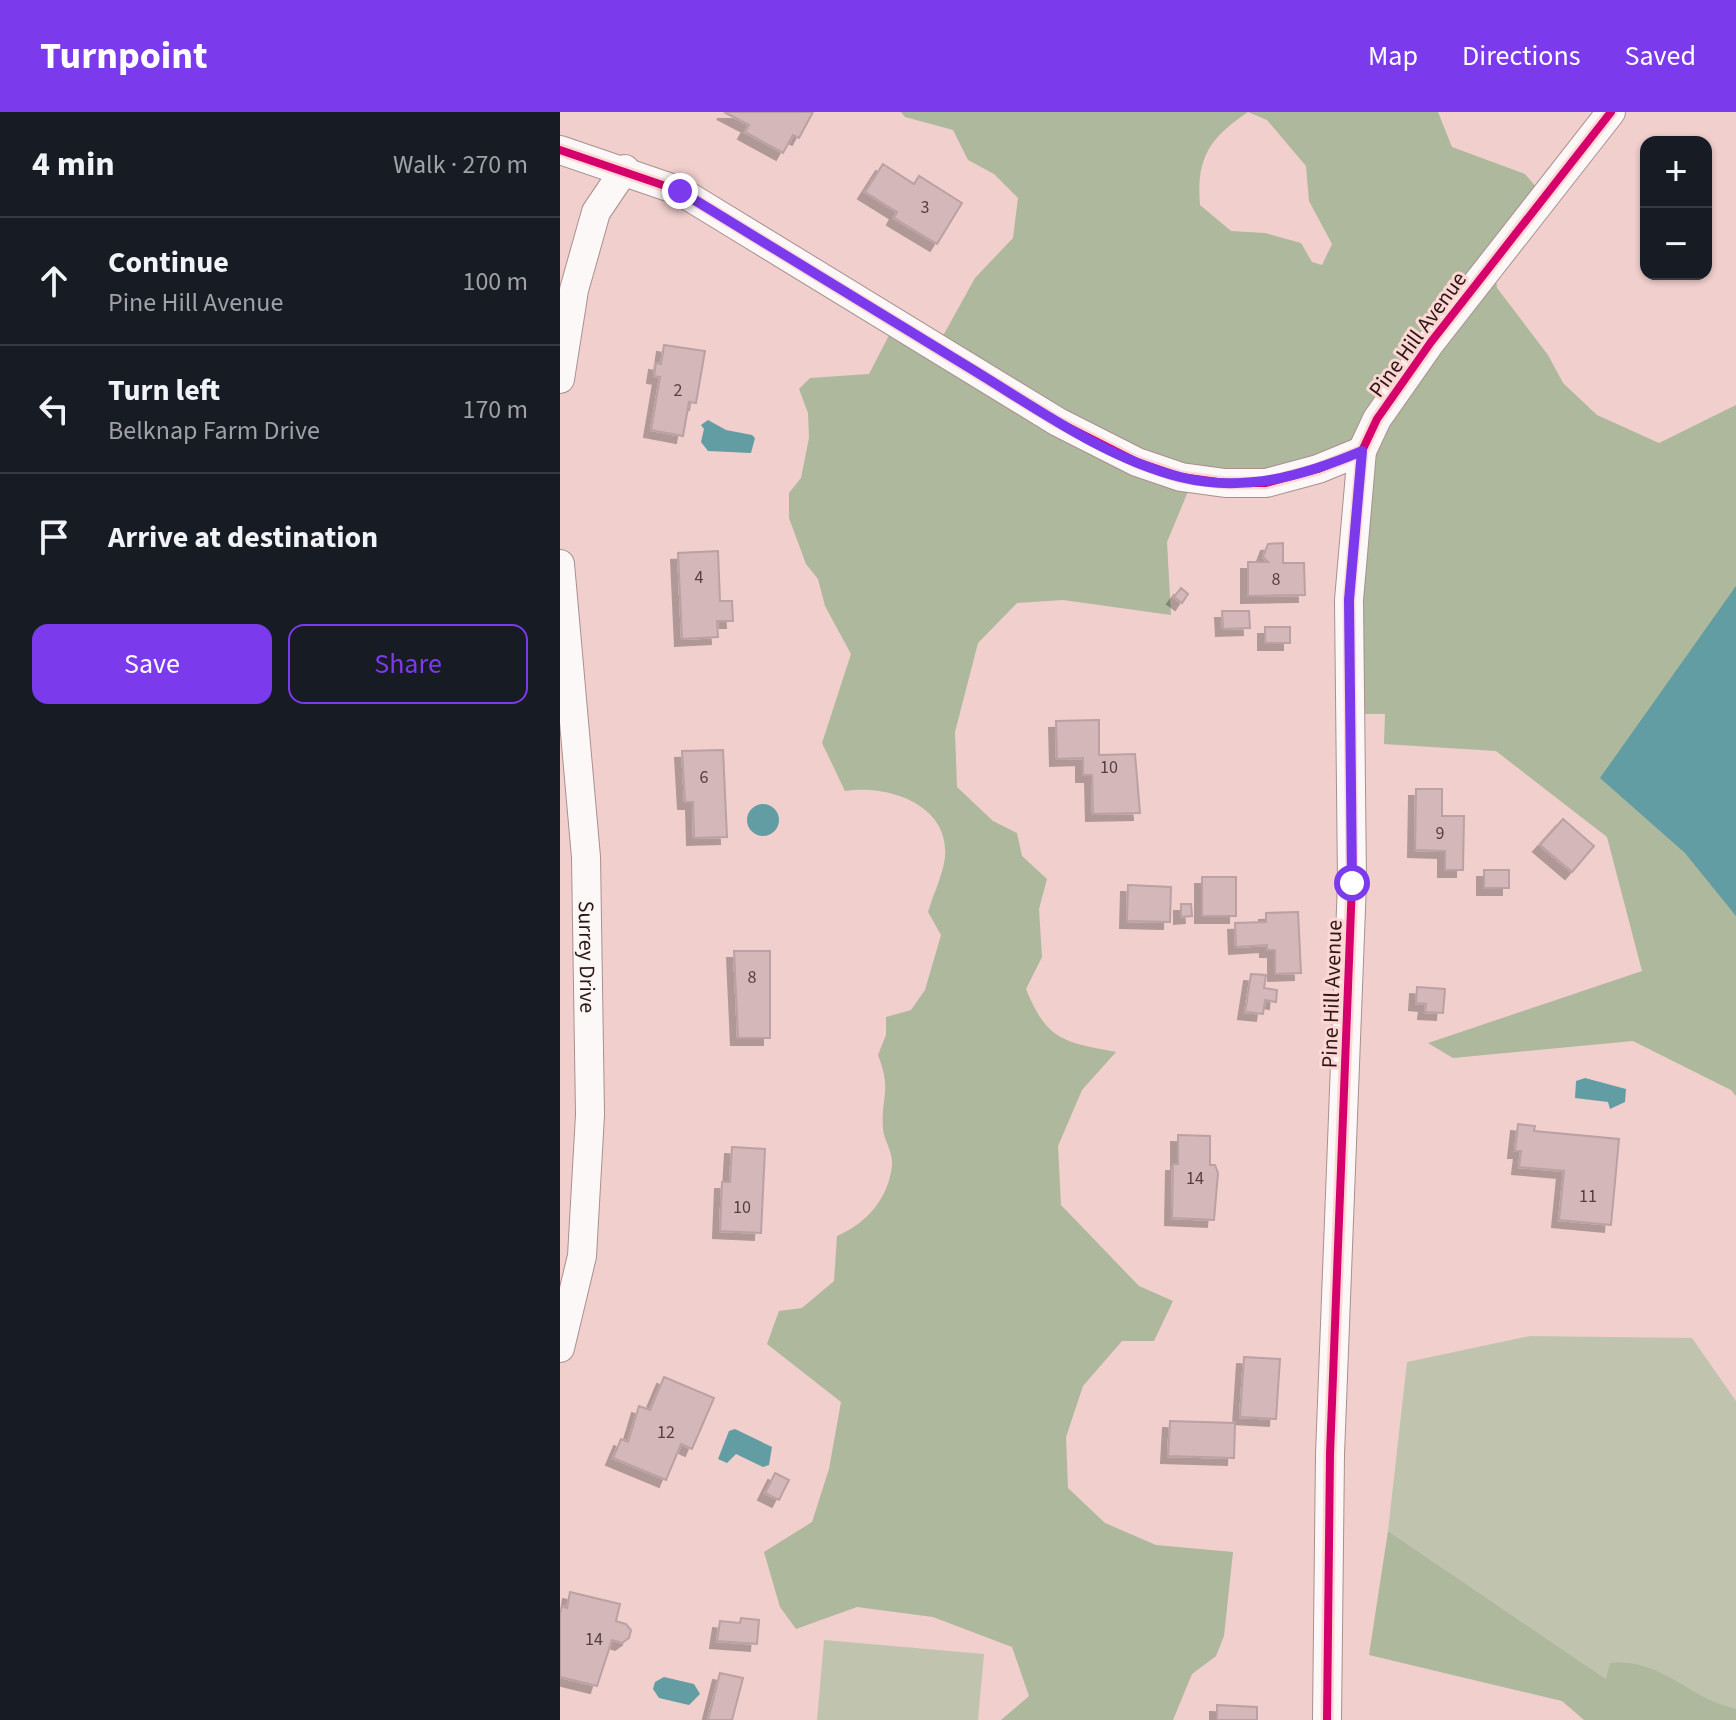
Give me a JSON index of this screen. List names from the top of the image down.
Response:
{
  "streets": {
    "street": ["Pine Hill Avenue", "Surrey Drive"]
  },
  "house_numbers": [
    "3",
    "2",
    "4",
    "8",
    "10",
    "6",
    "9",
    "8",
    "14",
    "11",
    "10",
    "12",
    "14"
  ],
  "page": {
    "header": "Turnpoint",
    "nav": ["Map", "Directions", "Saved"],
    "heading": ["4 min", "Walk · 270 m"],
    "map_buttons": ["+", "−"],
    "list": [
      ["Continue", "Pine Hill Avenue", "100 m"],
      ["Turn left", "Belknap Farm Drive", "170 m"],
      "Arrive at destination"
    ],
    "buttons": ["Save", "Share"]
  }
}
